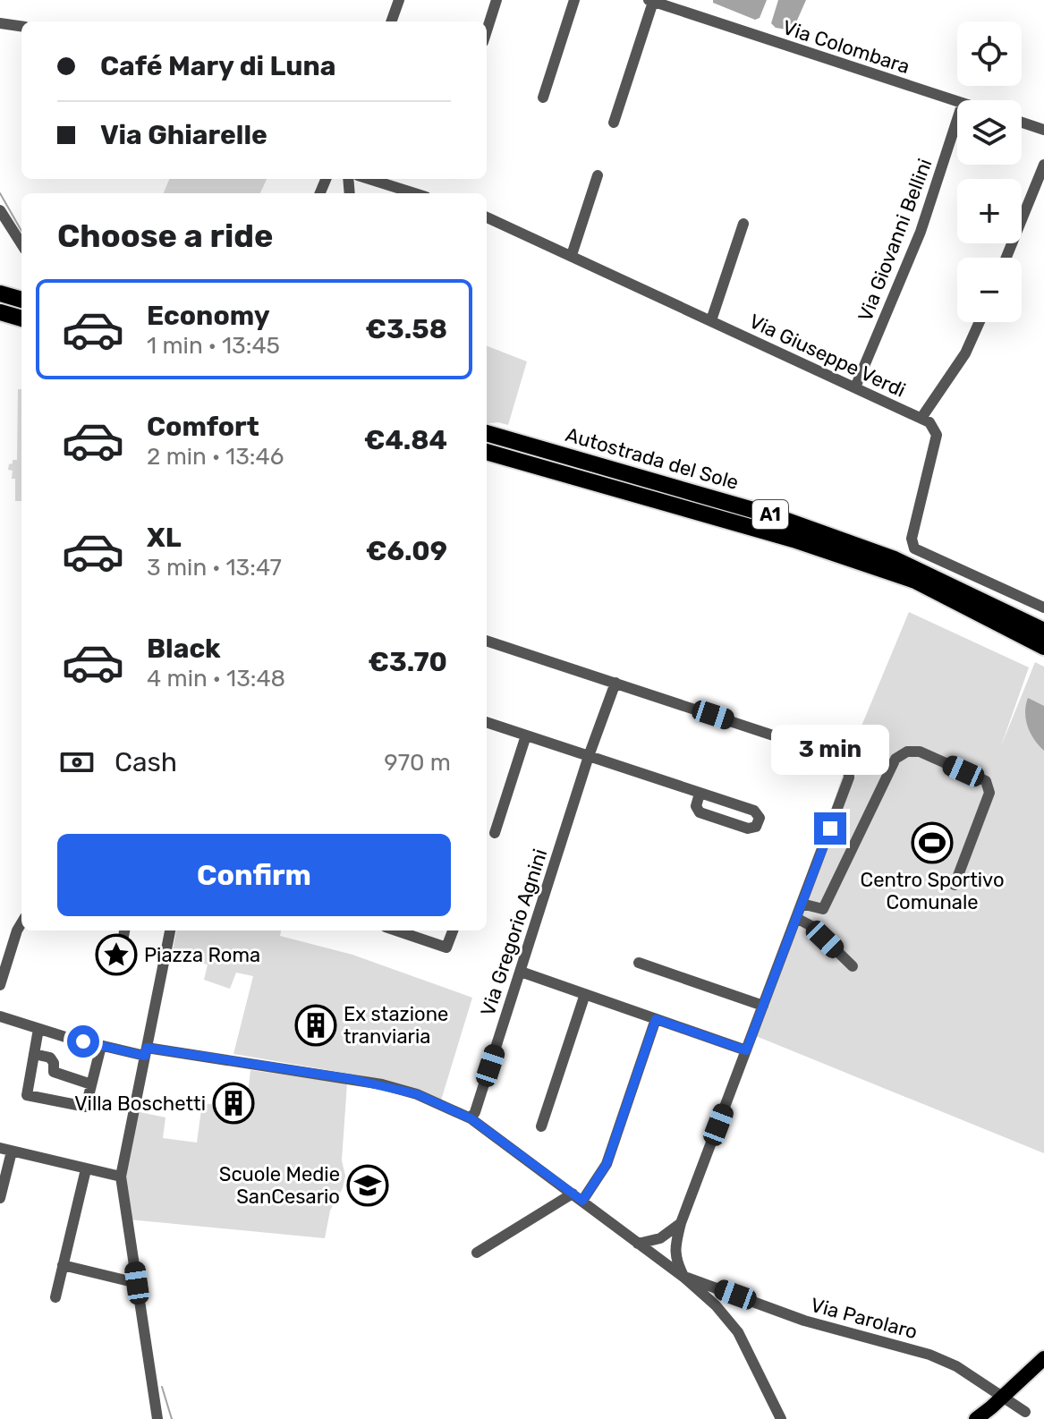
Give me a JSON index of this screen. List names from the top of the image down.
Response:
{
  "streets": {
    "highway": ["Autostrada del Sole", "A1"],
    "street": [
      "Via Colombara",
      "Via Giovanni Bellini",
      "Via Giuseppe Verdi",
      "Via Gregorio Agnini",
      "Via Parolaro"
    ]
  },
  "crossings": [
    ["Via Giovanni Bellini", "Via Giuseppe Verdi"]
  ],
  "places": {
    "sports": ["Centro Sportivo Comunale"],
    "place": ["Piazza Roma"],
    "building": ["Ex stazione tranviaria", "Villa Boschetti"],
    "school or university": ["Scuole Medie SanCesario"]
  },
  "page": {
    "map_buttons": ["+", "−"],
    "banner": ["Café Mary di Luna", "Via Ghiarelle"],
    "heading": "Choose a ride",
    "list": [
      {
        "name": "Economy",
        "note": "1 min · 13:45",
        "value": "€3.58"
      },
      {
        "name": "Comfort",
        "note": "2 min · 13:46",
        "value": "€4.84"
      },
      {
        "name": "XL",
        "note": "3 min · 13:47",
        "value": "€6.09"
      },
      {
        "name": "Black",
        "note": "4 min · 13:48",
        "value": "€3.70"
      }
    ],
    "pay": ["Cash", "970 m"],
    "bubble": "3 min",
    "buttons": "Confirm"
  }
}
